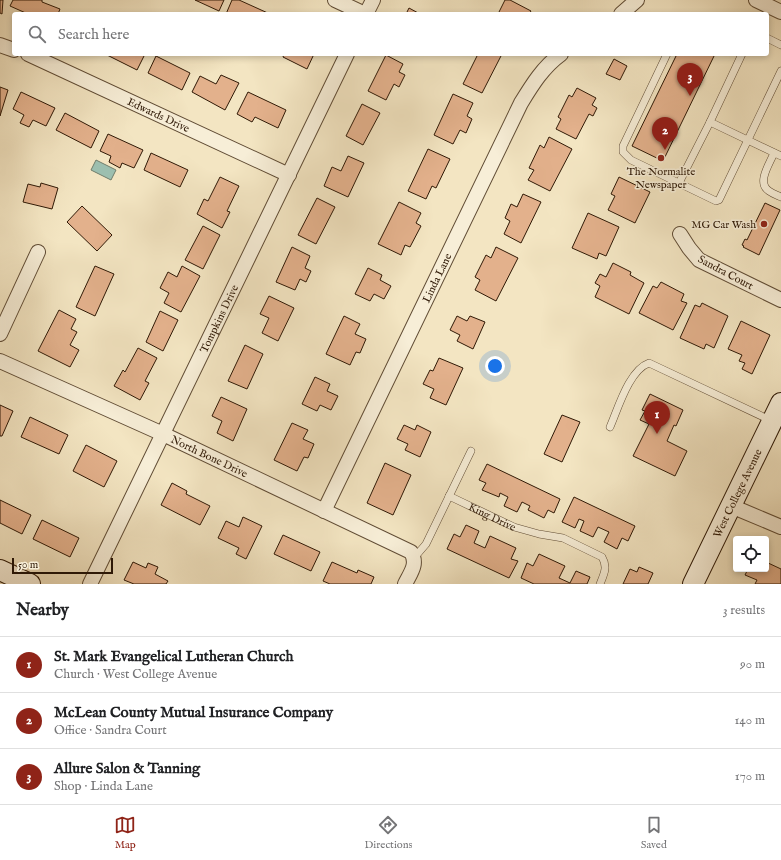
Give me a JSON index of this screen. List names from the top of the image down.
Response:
{
  "streets": {
    "main road": ["West College Avenue"],
    "street": [
      "Edwards Drive",
      "Sandra Court",
      "Linda Lane",
      "Tompkins Drive",
      "North Bone Drive"
    ],
    "lane": ["King Drive"]
  },
  "crossings": [
    ["Edwards Drive", "Tompkins Drive"],
    ["Linda Lane", "North Bone Drive"],
    ["Tompkins Drive", "North Bone Drive"]
  ],
  "places": ["The Normalite Newspaper", "MG Car Wash"],
  "scale_bar": "50 m",
  "page": {
    "search": "Search here",
    "pins": ["3", "2", "1"],
    "scale": "50 m",
    "heading": ["Nearby", "3 results"],
    "list": [
      {
        "mark": "1",
        "name": "St. Mark Evangelical Lutheran Church",
        "note": "Church · West College Avenue",
        "value": "90 m"
      },
      {
        "mark": "2",
        "name": "McLean County Mutual Insurance Company",
        "note": "Office · Sandra Court",
        "value": "140 m"
      },
      {
        "mark": "3",
        "name": "Allure Salon & Tanning",
        "note": "Shop · Linda Lane",
        "value": "170 m"
      }
    ],
    "nav": ["Map", "Directions", "Saved"]
  }
}
